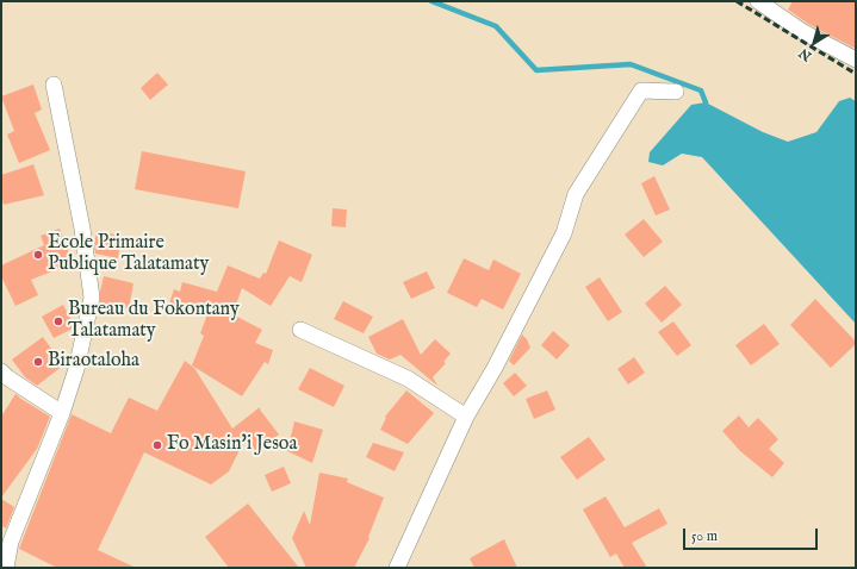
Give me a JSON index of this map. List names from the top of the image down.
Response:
{
  "places": [
    "Ecole Primaire Publique Talatamaty",
    "Bureau du Fokontany Talatamaty",
    "Biraotaloha",
    "Fo Masin'i Jesoa"
  ],
  "scale_bar": "50 m",
  "north": "bottom left"
}
